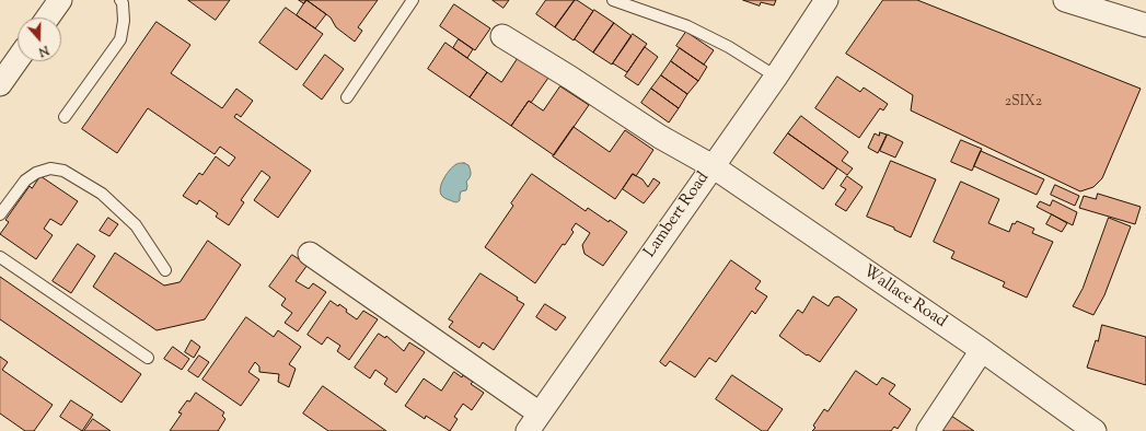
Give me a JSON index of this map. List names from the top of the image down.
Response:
{
  "streets": {
    "street": ["Lambert Road", "Wallace Road"]
  },
  "crossings": [
    ["Lambert Road", "Wallace Road"]
  ],
  "house_numbers": ["2SIX2"],
  "north": "bottom"
}
